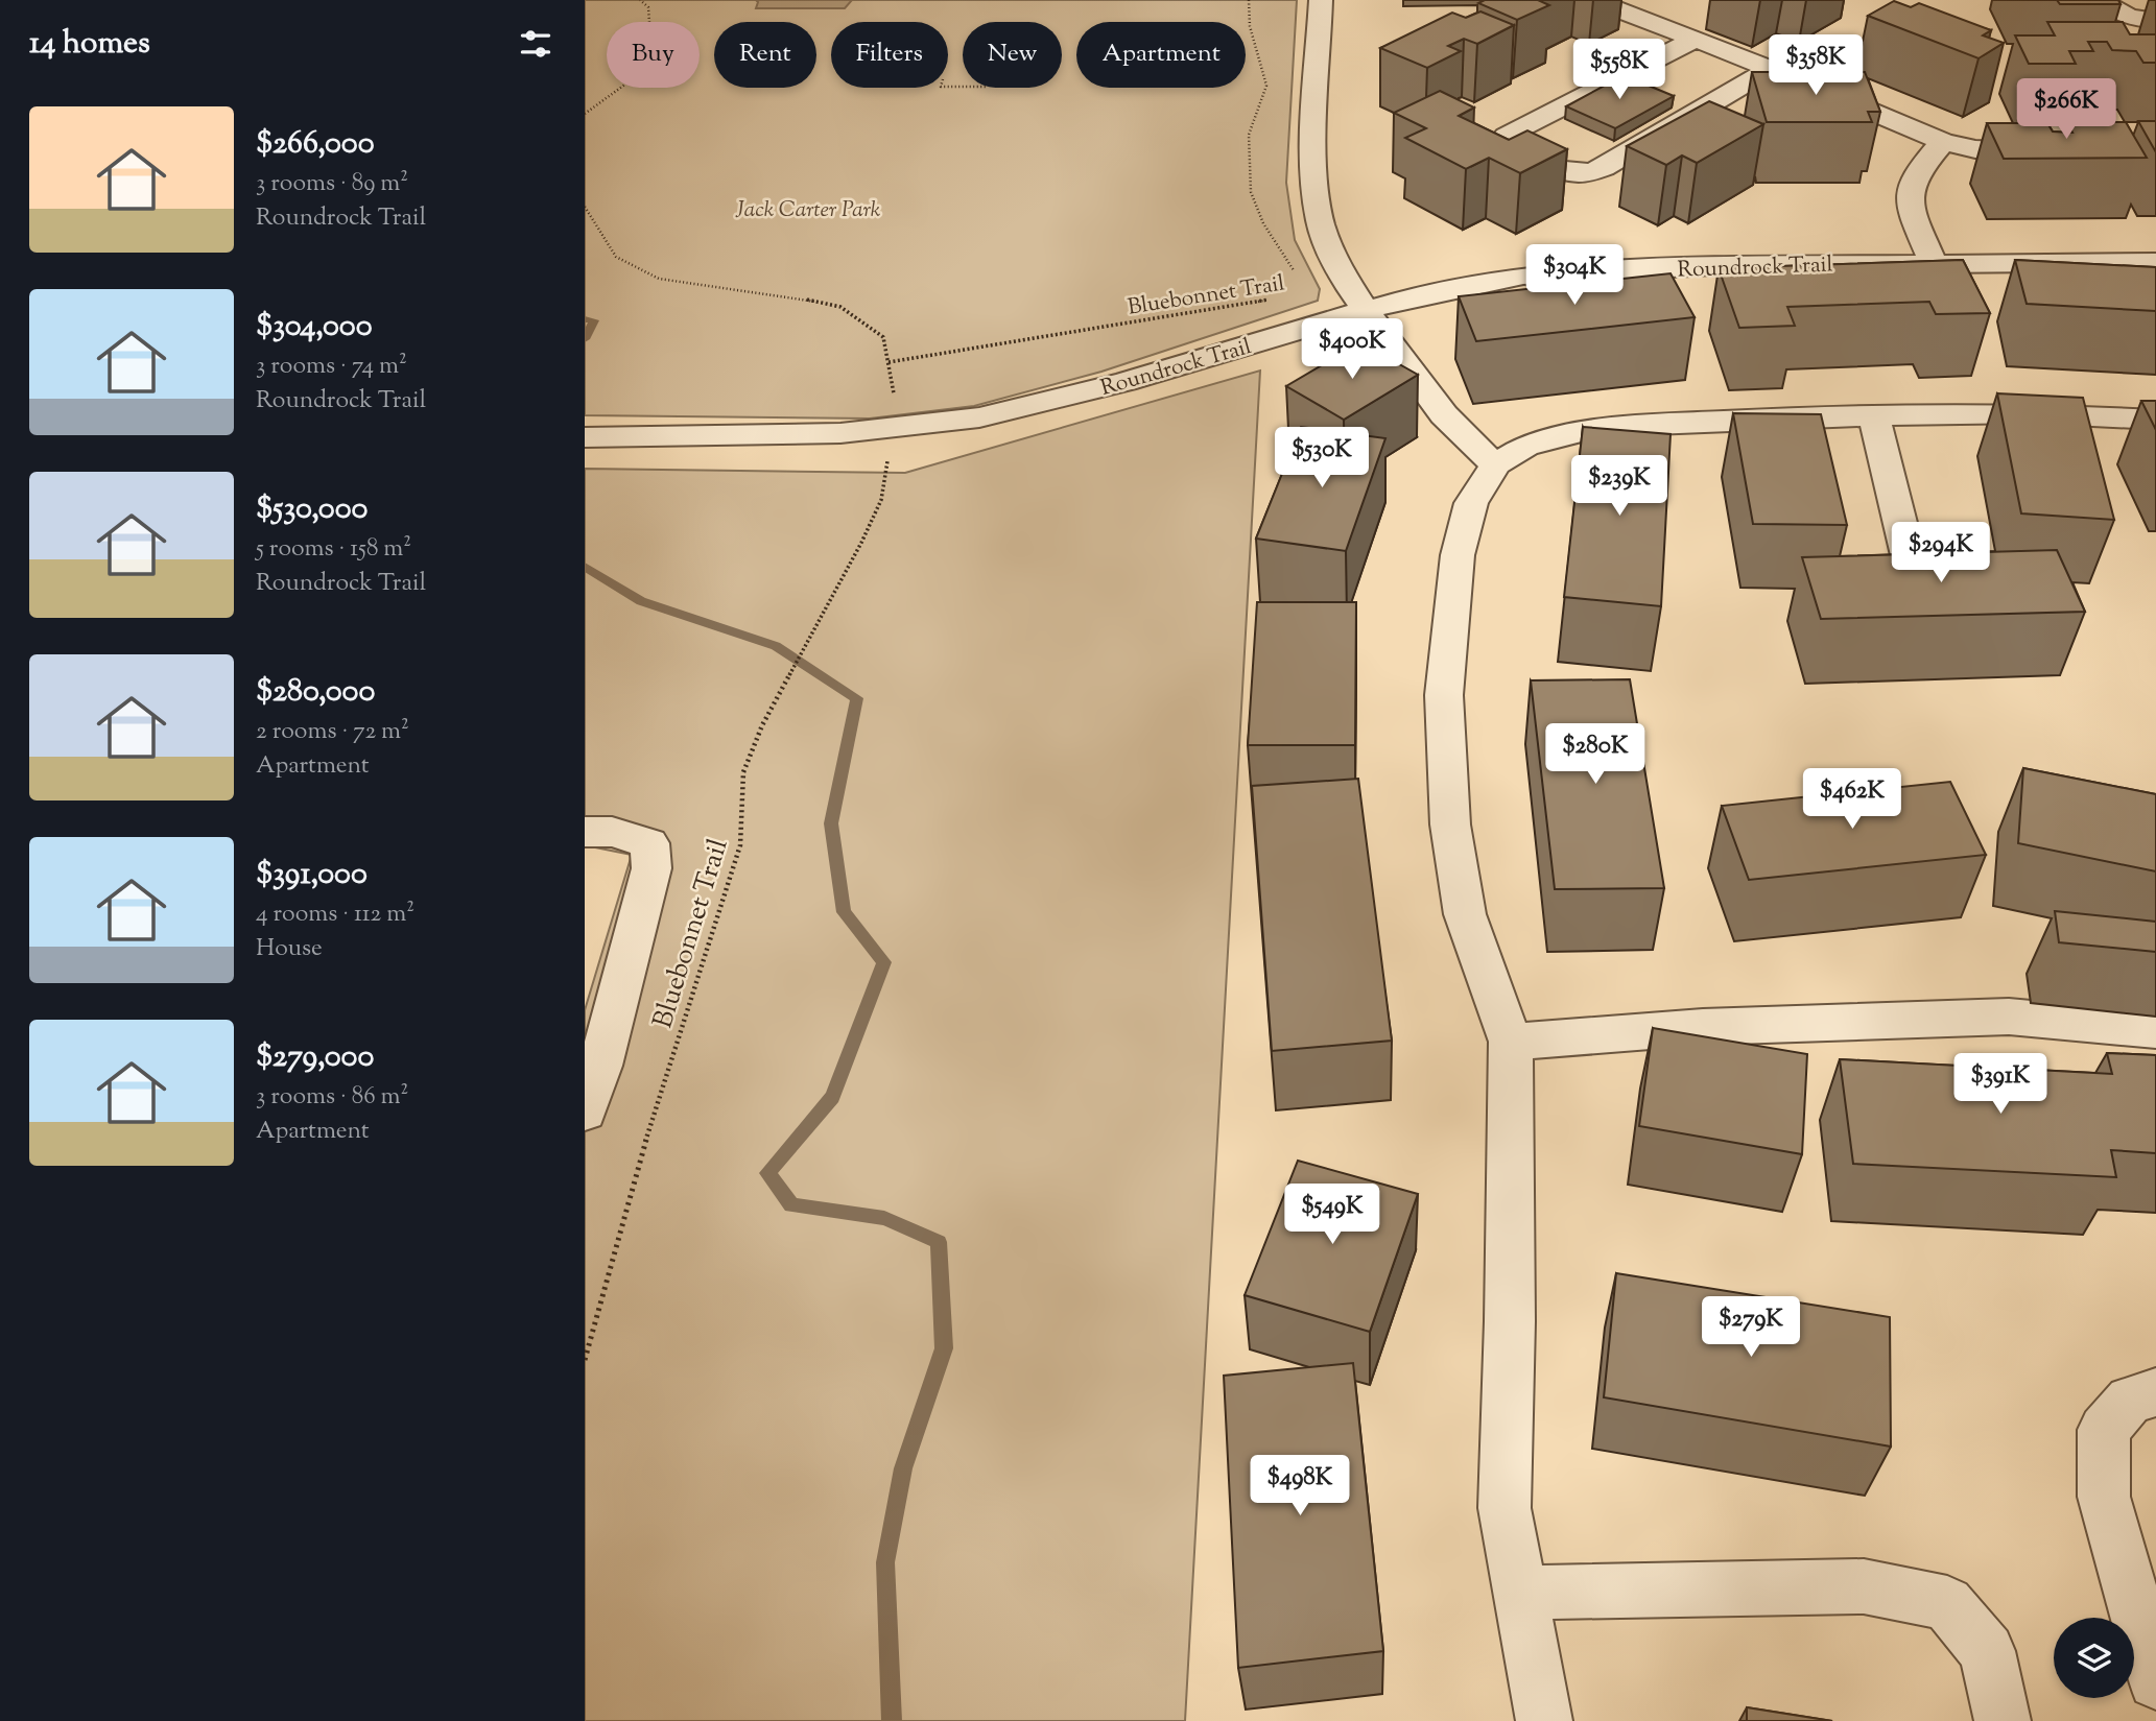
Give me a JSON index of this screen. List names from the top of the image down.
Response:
{
  "streets": {
    "street": ["Roundrock Trail"],
    "path": ["Bluebonnet Trail"]
  },
  "parks": ["Jack Carter Park"],
  "page": {
    "heading": "14 homes",
    "chip": [
      "Buy",
      "Rent",
      "Filters",
      "New",
      "Apartment"
    ],
    "price": [
      "$358K",
      "$558K",
      "$266K",
      "$304K",
      "$400K",
      "$530K",
      "$239K",
      "$294K",
      "$280K",
      "$462K",
      "$391K",
      "$549K",
      "$279K",
      "$498K"
    ],
    "list": [
      {
        "name": "$266,000",
        "note": "3 rooms · 89 m² · Roundrock Trail"
      },
      {
        "name": "$304,000",
        "note": "3 rooms · 74 m² · Roundrock Trail"
      },
      {
        "name": "$530,000",
        "note": "5 rooms · 158 m² · Roundrock Trail"
      },
      {
        "name": "$280,000",
        "note": "2 rooms · 72 m² · Apartment"
      },
      {
        "name": "$391,000",
        "note": "4 rooms · 112 m² · House"
      },
      {
        "name": "$279,000",
        "note": "3 rooms · 86 m² · Apartment"
      }
    ]
  }
}
